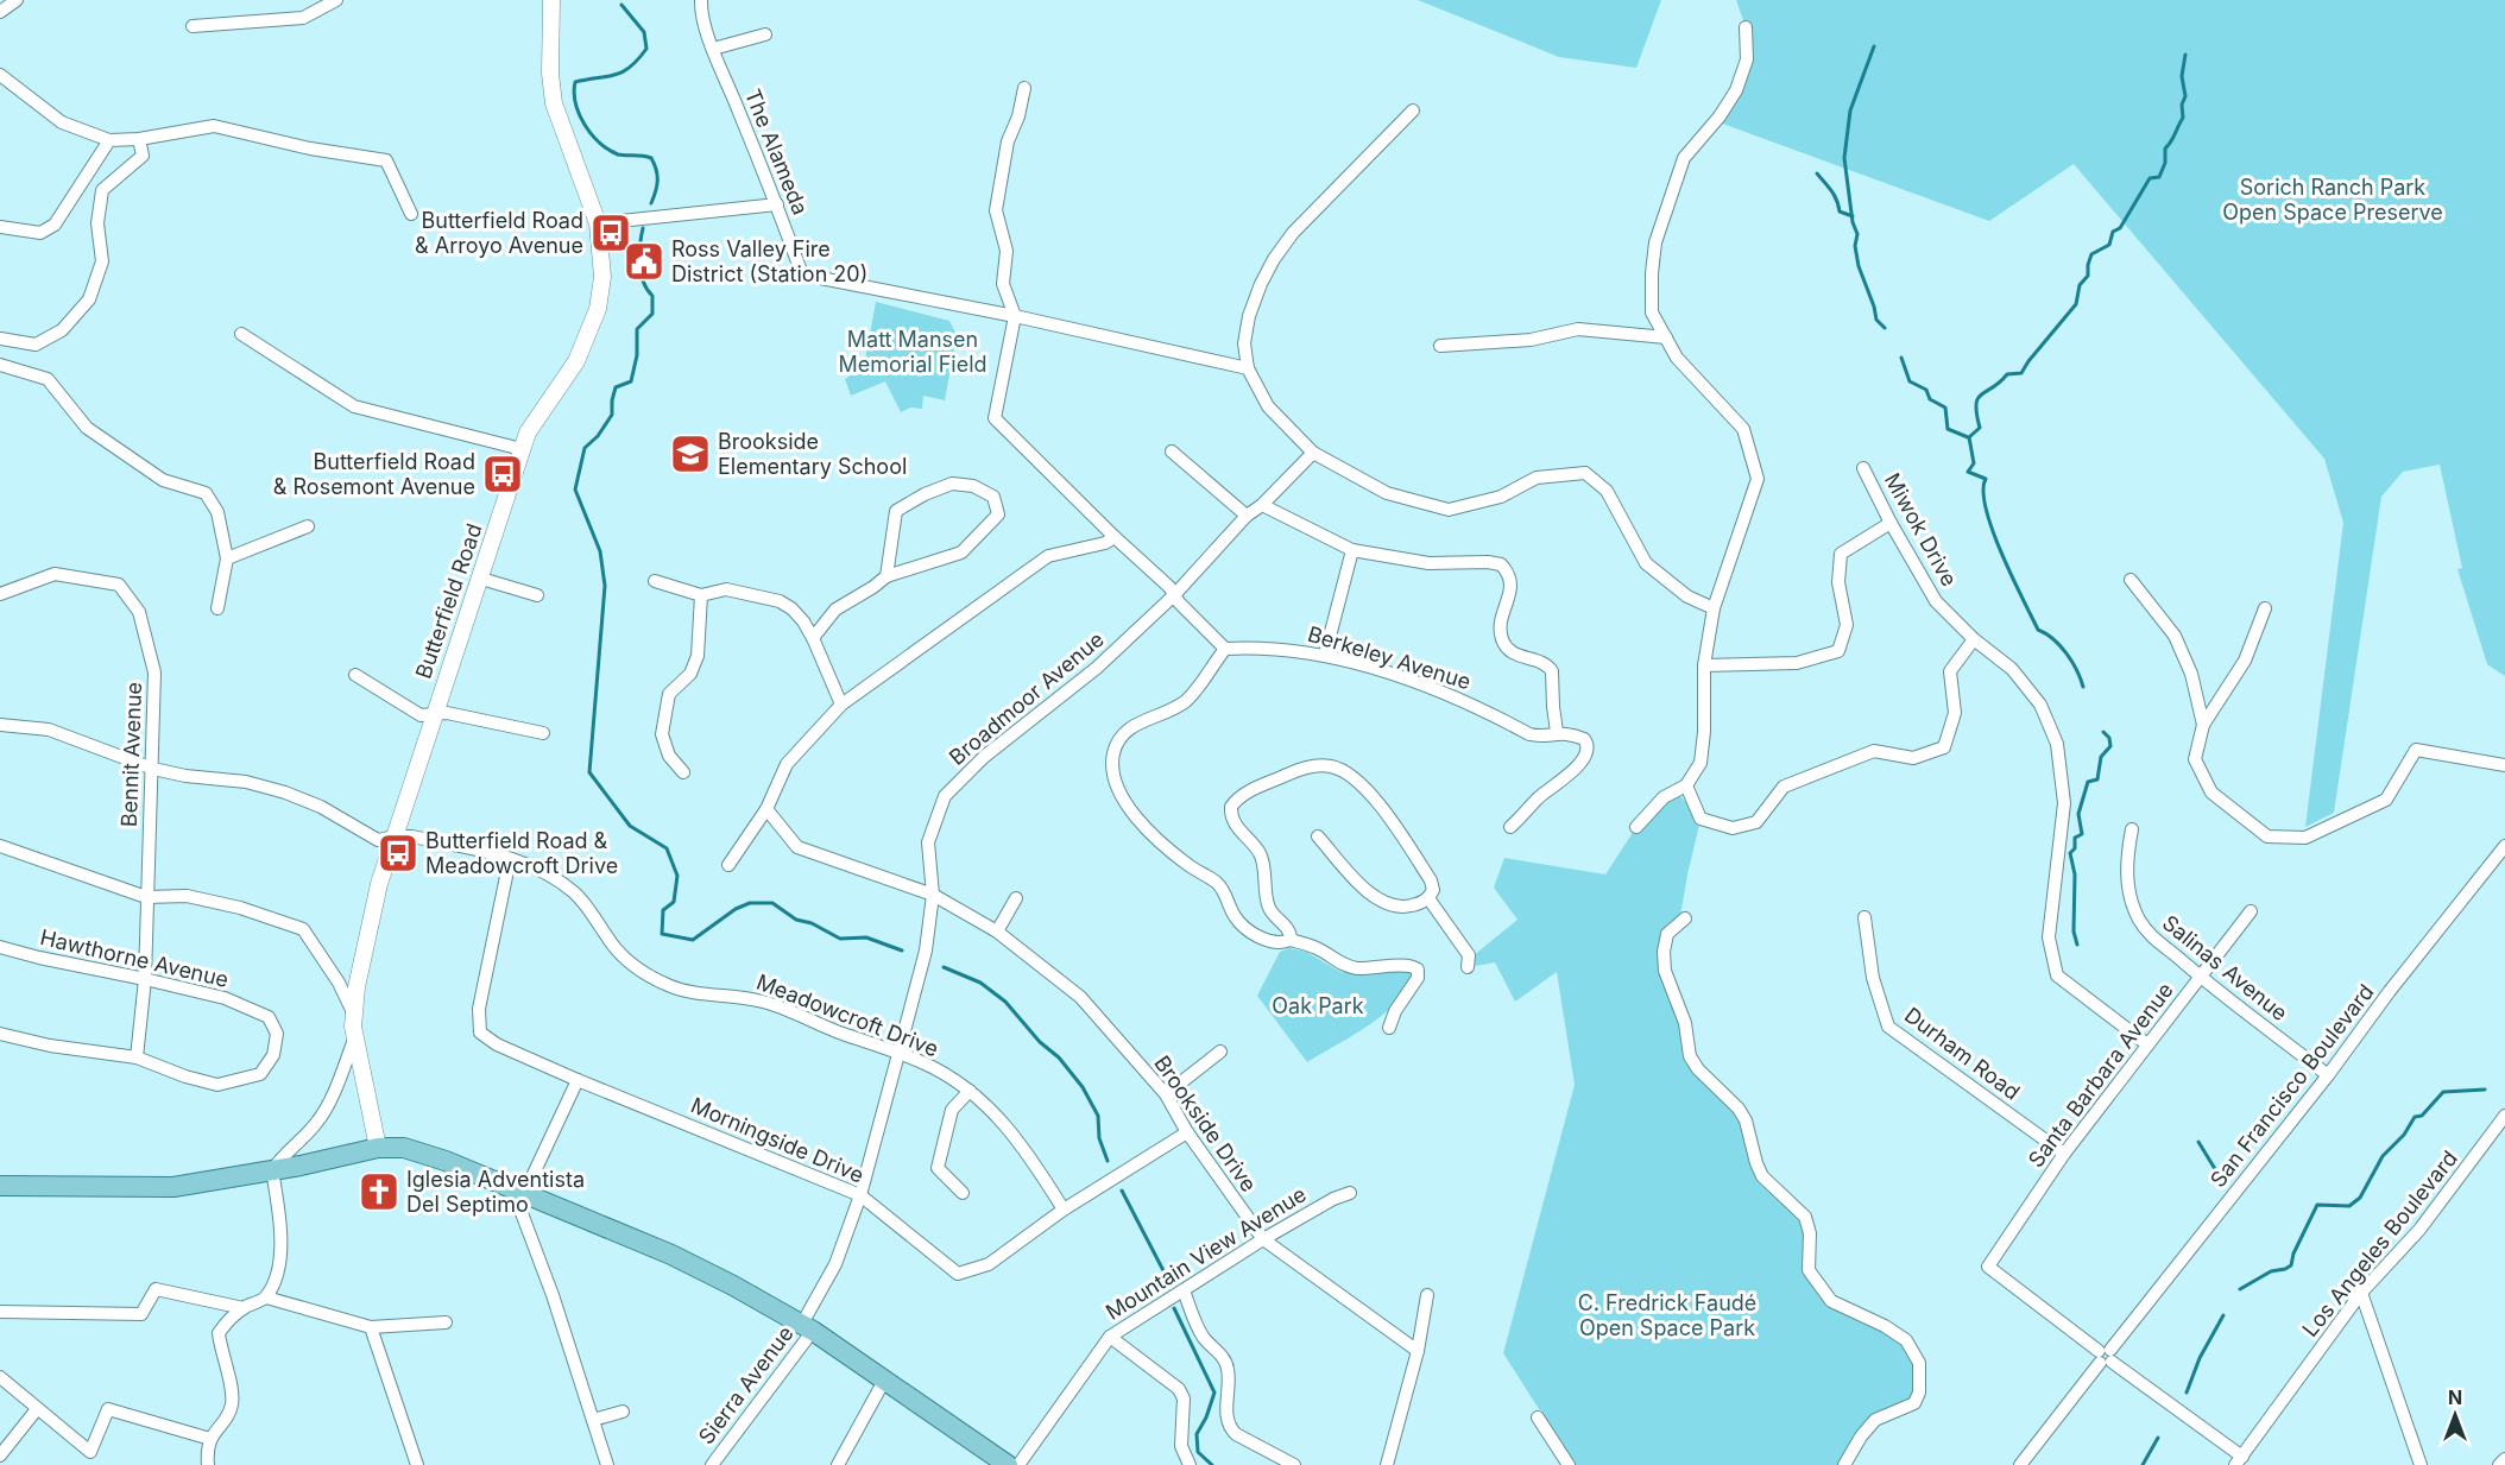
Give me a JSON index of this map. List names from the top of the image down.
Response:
{
  "streets": {
    "street": [
      "The Alameda",
      "Miwok Drive",
      "Butterfield Road",
      "Berkeley Avenue",
      "Broadmoor Avenue",
      "Bennit Avenue",
      "Hawthorne Avenue",
      "Salinas Avenue",
      "Meadowcroft Drive",
      "Durham Road",
      "Santa Barbara Avenue",
      "San Francisco Boulevard",
      "Brookside Drive",
      "Morningside Drive",
      "Los Angeles Boulevard",
      "Mountain View Avenue",
      "Sierra Avenue"
    ]
  },
  "crossings": [
    ["Miwok Drive", "Santa Barbara Avenue"],
    ["Butterfield Road", "Meadowcroft Drive"],
    ["Broadmoor Avenue", "Meadowcroft Drive"],
    ["Broadmoor Avenue", "Brookside Drive"],
    ["Broadmoor Avenue", "Morningside Drive"],
    ["Broadmoor Avenue", "Sierra Avenue"],
    ["Bennit Avenue", "Hawthorne Avenue"],
    ["Bennit Avenue", "Meadowcroft Drive"],
    ["Salinas Avenue", "Santa Barbara Avenue"],
    ["Salinas Avenue", "San Francisco Boulevard"],
    ["Meadowcroft Drive", "Morningside Drive"],
    ["Durham Road", "Santa Barbara Avenue"],
    ["Santa Barbara Avenue", "San Francisco Boulevard"],
    ["Brookside Drive", "Morningside Drive"],
    ["Brookside Drive", "Mountain View Avenue"]
  ],
  "parks": [
    "Sorich Ranch Park Open Space Preserve",
    "Matt Mansen Memorial Field",
    "Oak Park",
    "C. Fredrick Faudé Open Space Park"
  ],
  "places": {
    "bus stop": ["Butterfield Road & Arroyo Avenue", "Butterfield Road & Rosemont Avenue", "Butterfield Road & Meadowcroft Drive"],
    "public building": ["Ross Valley Fire District (Station 20)"],
    "school or university": ["Brookside Elementary School"],
    "church": ["Iglesia Adventista Del Septimo"]
  },
  "north": "top"
}
